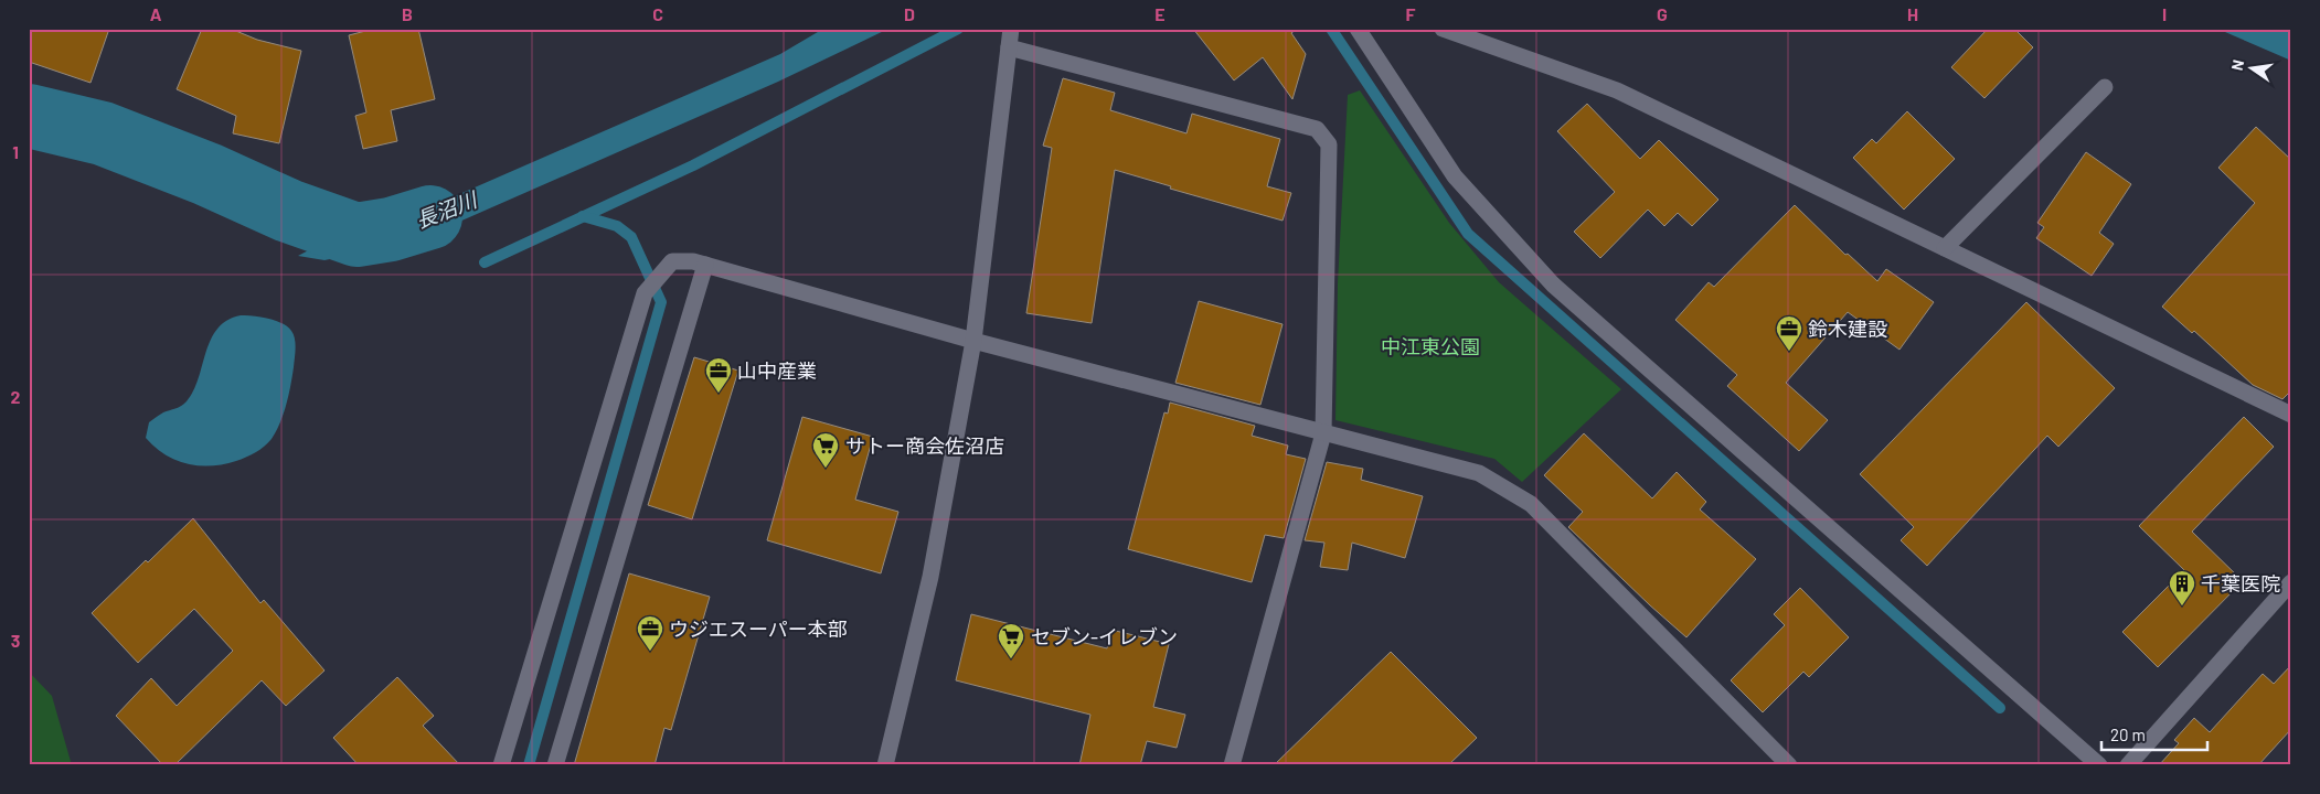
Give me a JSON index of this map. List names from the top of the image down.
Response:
{
  "water": ["長沼川"],
  "parks": ["中江東公園"],
  "places": {
    "office": ["鈴木建設", "山中産業", "ウジエスーパー本部"],
    "supermarket": ["サトー商会佐沼店", "セブン-イレブン"],
    "building": ["千葉医院"]
  },
  "scale_bar": "20 m",
  "north": "left",
  "grid": {
    "columns": [
      "A",
      "B",
      "C",
      "D",
      "E",
      "F",
      "G",
      "H",
      "I"
    ],
    "rows": ["1", "2", "3"]
  }
}
